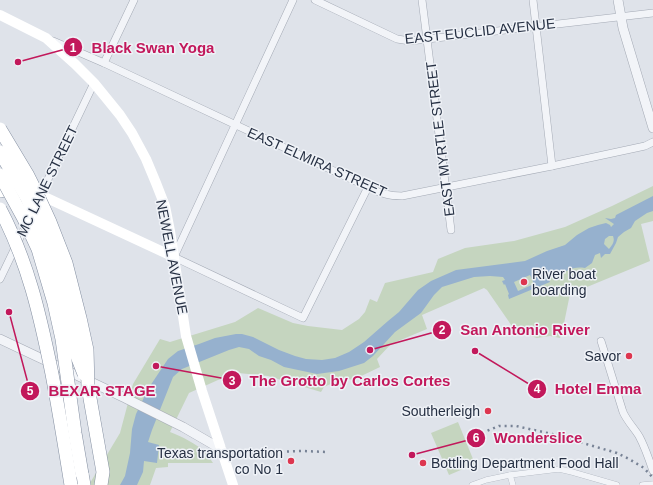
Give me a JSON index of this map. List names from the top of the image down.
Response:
{
  "streets": {
    "main road": ["EAST ELMIRA STREET", "NEWELL AVENUE"],
    "street": ["EAST EUCLID AVENUE", "EAST MYRTLE STREET", "MC LANE STREET"]
  },
  "crossings": [
    ["EAST EUCLID AVENUE", "EAST MYRTLE STREET"],
    ["EAST MYRTLE STREET", "EAST ELMIRA STREET"],
    ["EAST ELMIRA STREET", "NEWELL AVENUE"],
    ["MC LANE STREET", "NEWELL AVENUE"]
  ],
  "places": [
    "Black Swan Yoga",
    "River boat boarding",
    "BEXAR STAGE",
    "San Antonio River",
    "Hotel Emma",
    "Savor",
    "The Grotto by Carlos Cortes",
    "Southerleigh",
    "Wonderslice",
    "Texas transportation co No 1",
    "Bottling Department Food Hall"
  ]
}
